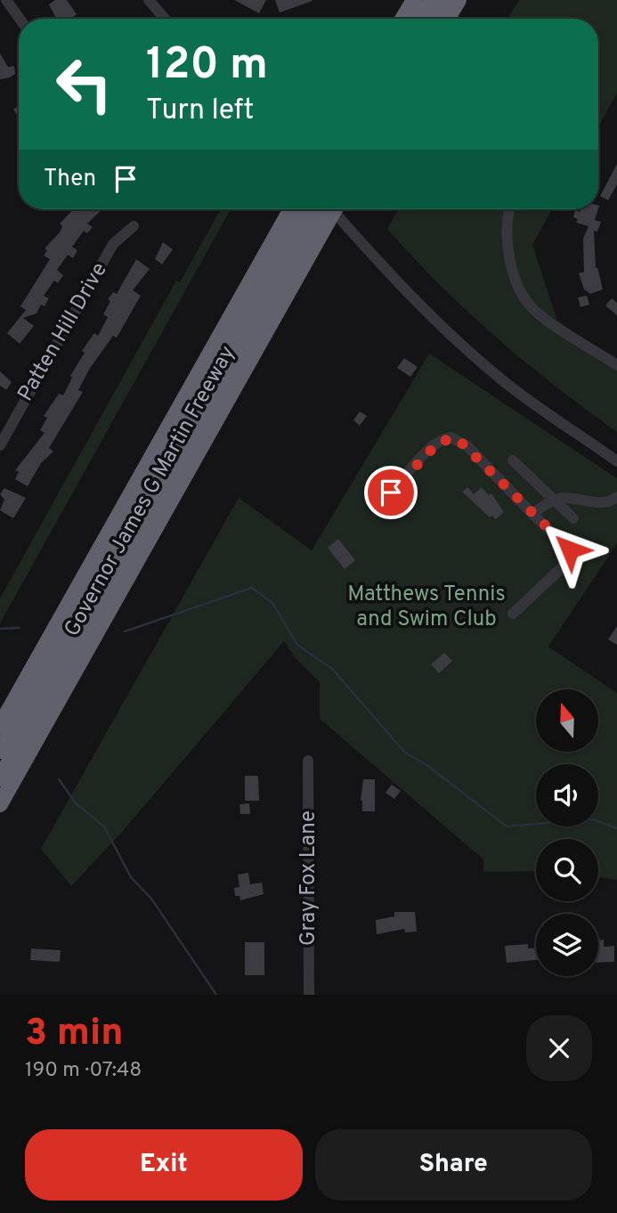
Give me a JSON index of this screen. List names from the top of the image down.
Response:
{
  "streets": {
    "highway": ["Governor James G Martin Freeway"],
    "street": ["Patten Hill Drive", "Gray Fox Lane"]
  },
  "parks": ["Matthews Tennis and Swim Club"],
  "north": "top",
  "page": {
    "turn": ["120 m", "Turn left"],
    "then": "Then",
    "heading": ["3 min", "190 m · 07:48"],
    "buttons": ["Exit", "Share"]
  }
}
